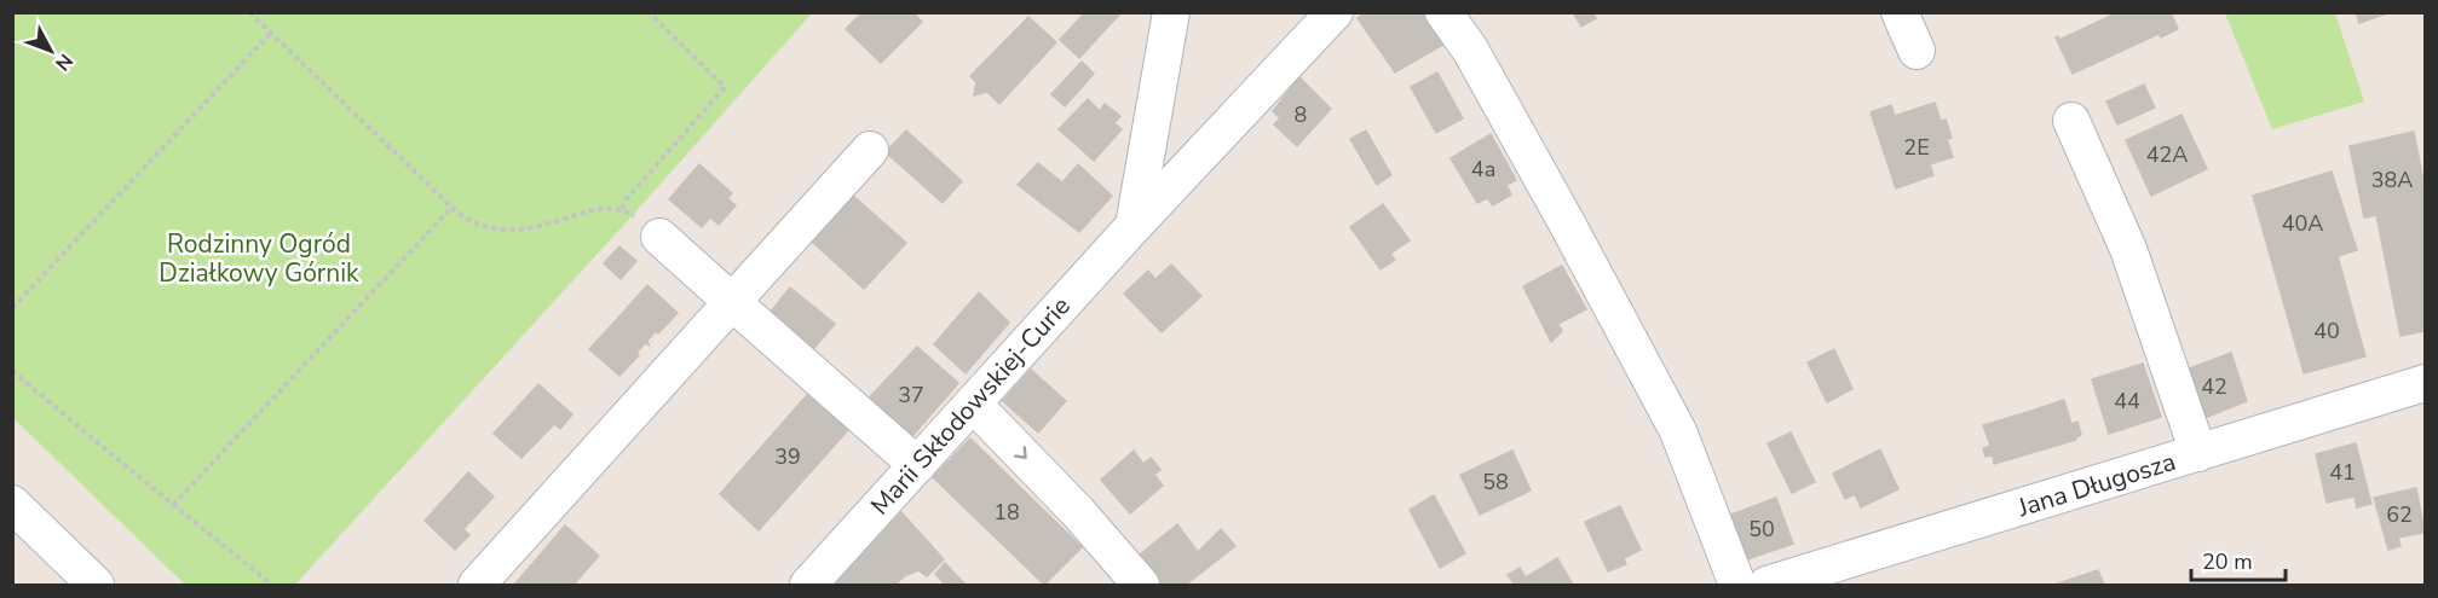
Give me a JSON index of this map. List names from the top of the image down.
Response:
{
  "streets": {
    "street": ["Marii Skłodowskiej-Curie", "Jana Długosza"]
  },
  "parks": ["Rodzinny Ogród Działkowy Górnik"],
  "house_numbers": [
    "8",
    "2E",
    "42A",
    "4a",
    "38A",
    "40A",
    "40",
    "42",
    "37",
    "44",
    "39",
    "41",
    "58",
    "18",
    "62",
    "50"
  ],
  "scale_bar": "20 m",
  "north": "bottom right"
}
